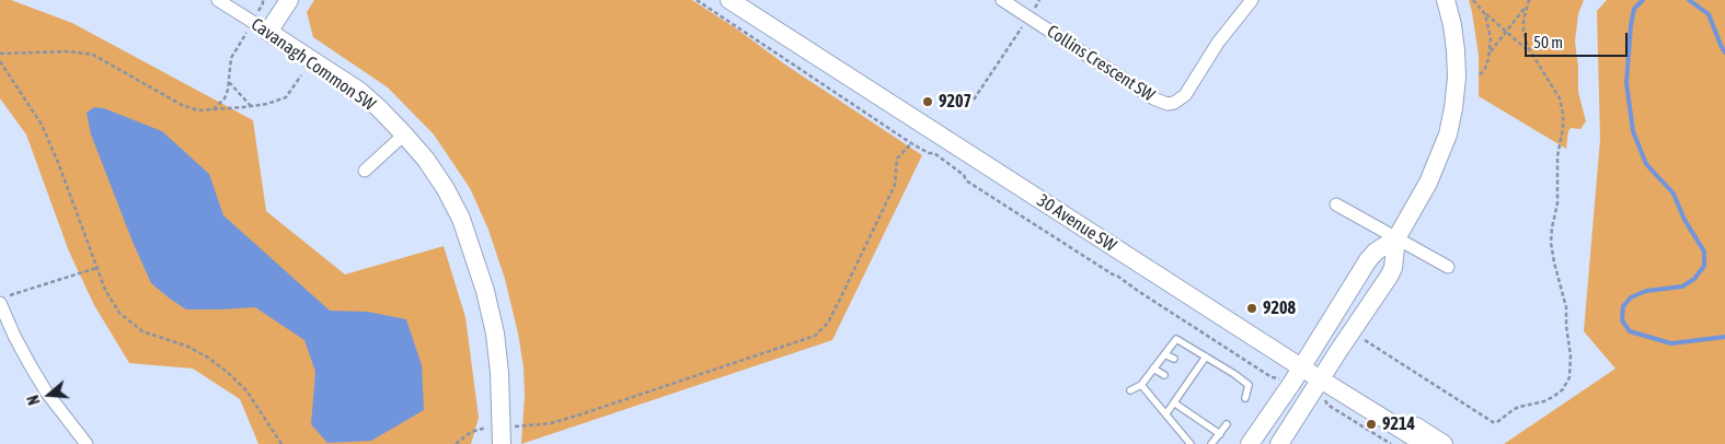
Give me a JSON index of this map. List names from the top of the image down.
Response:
{
  "streets": {
    "main road": ["Cavanagh Common SW", "30 Avenue SW"],
    "street": ["Collins Crescent SW"]
  },
  "places": ["9207", "9208", "9214"],
  "scale_bar": "50 m",
  "north": "left"
}
